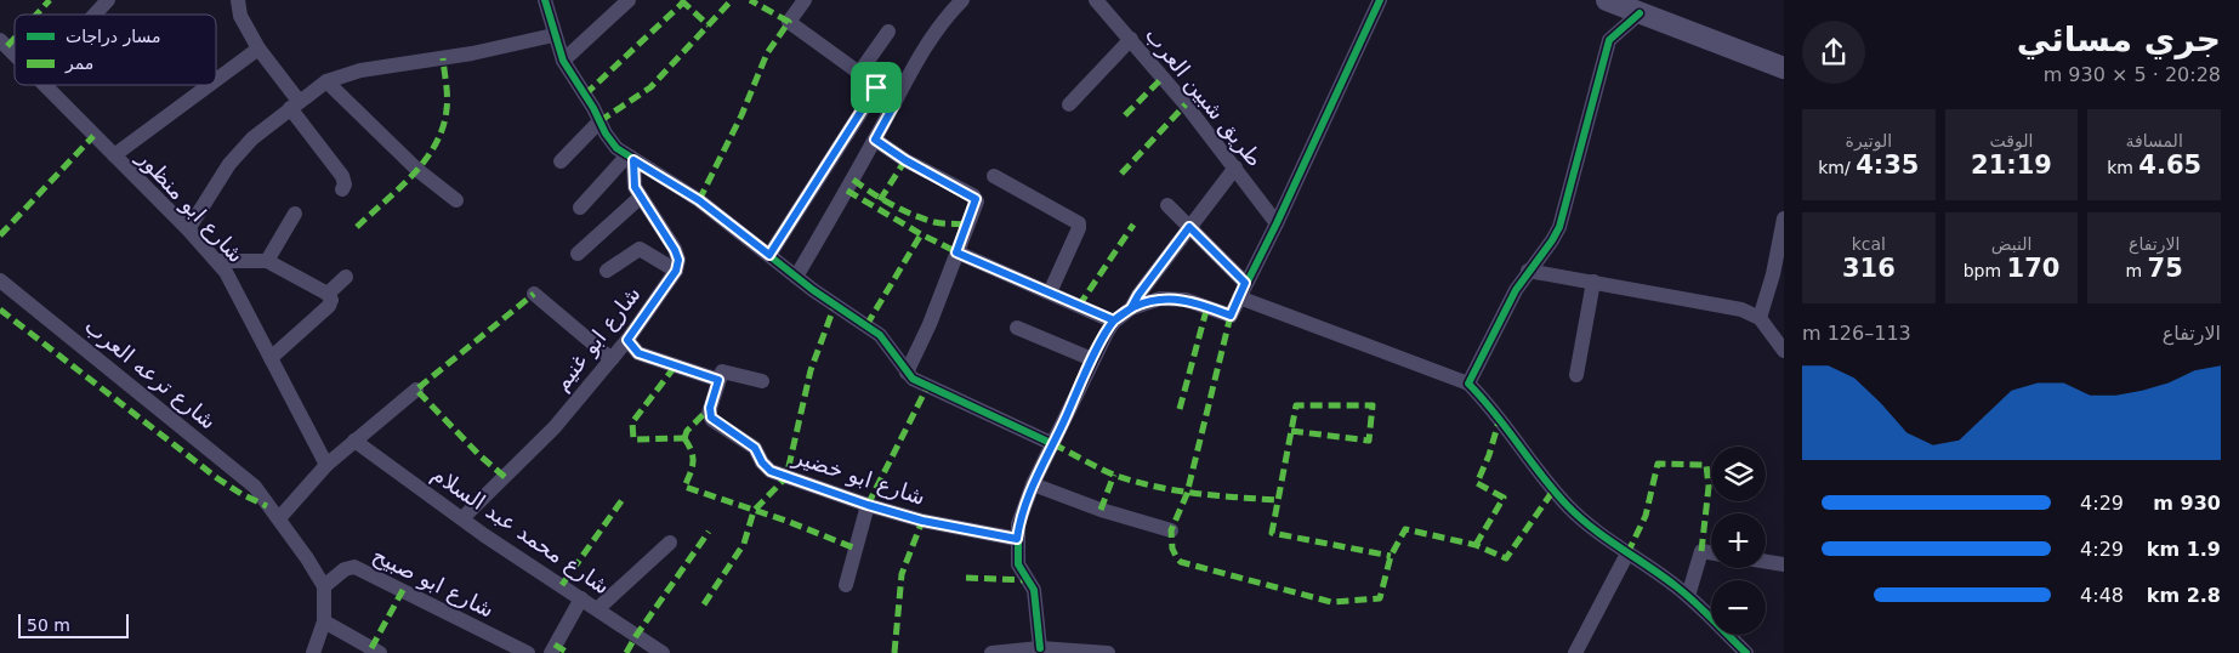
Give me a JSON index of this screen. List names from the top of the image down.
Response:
{
  "streets": {
    "street": [
      "طريق شبين العرب",
      "شارع ابو منظور",
      "شارع ابو غنيم",
      "شارع ترعه العرب",
      "شارع ابو خضير",
      "شارع محمد عبد السلام",
      "شارع ابو صبيح"
    ]
  },
  "crossings": [
    ["شارع ابو غنيم", "شارع محمد عبد السلام"],
    ["شارع ترعه العرب", "شارع ابو صبيح"]
  ],
  "legend": ["مسار دراجات", "ممر"],
  "scale_bar": "50 m",
  "page": {
    "heading": ["جري مسائي", "20:28 · 5 × 930 m"],
    "stats": [
      ["المسافة", "4.65 km"],
      ["الوقت", "21:19"],
      ["الوتيرة", "4:35 /km"],
      ["الارتفاع", "75 m"],
      ["النبض", "170 bpm"],
      ["kcal", "316"]
    ],
    "chart": ["الارتفاع", "113–126 m"],
    "map_buttons": ["+", "−"],
    "list": [
      {
        "name": "930 m",
        "note": "4:29"
      },
      {
        "name": "1.9 km",
        "note": "4:29"
      },
      {
        "name": "2.8 km",
        "note": "4:48"
      }
    ],
    "scale": "50 m"
  }
}
